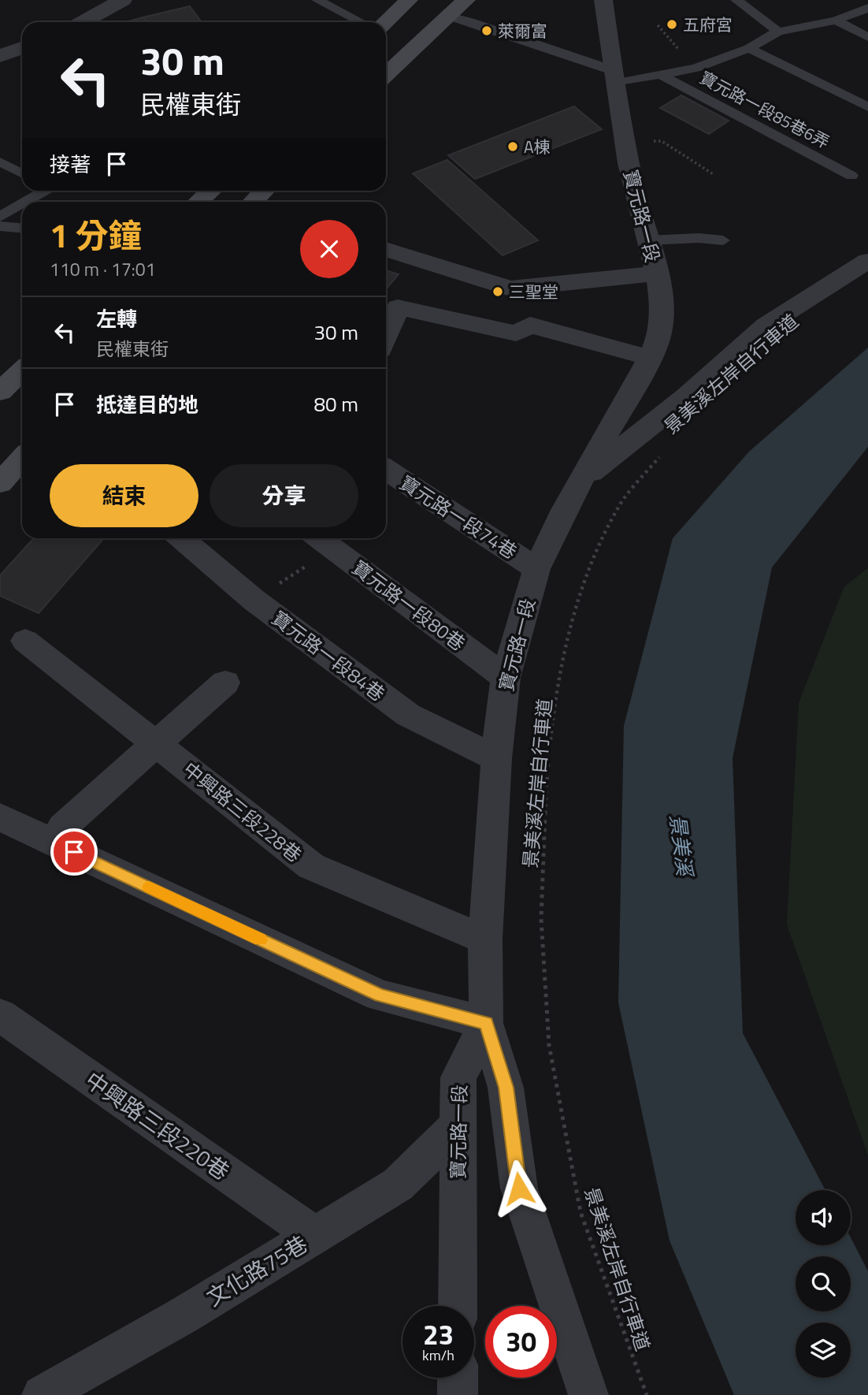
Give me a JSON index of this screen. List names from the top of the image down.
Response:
{
  "streets": {
    "street": [
      "寶元路一段",
      "寶元路一段74巷",
      "寶元路一段80巷",
      "寶元路一段84巷",
      "中興路三段228巷",
      "中興路三段220巷",
      "文化路75巷"
    ],
    "lane": ["寶元路一段85巷6弄"],
    "path": ["景美溪左岸自行車道"]
  },
  "crossings": [
    ["寶元路一段", "寶元路一段74巷"],
    ["寶元路一段", "寶元路一段80巷"],
    ["寶元路一段", "寶元路一段84巷"],
    ["寶元路一段", "中興路三段228巷"],
    ["寶元路一段", "文化路75巷"],
    ["中興路三段220巷", "文化路75巷"]
  ],
  "water": ["景美溪"],
  "places": [
    "五府宮",
    "萊爾富",
    "A棟",
    "三聖堂"
  ],
  "page": {
    "turn": ["30 m", "民權東街"],
    "then": "接著",
    "heading": ["1 分鐘", "110 m · 17:01"],
    "list": [
      {
        "name": "左轉",
        "note": "民權東街",
        "value": "30 m"
      },
      {
        "name": "抵達目的地",
        "value": "80 m"
      }
    ],
    "buttons": ["結束", "分享"],
    "speed": "23 km/h",
    "limit": "30"
  }
}
